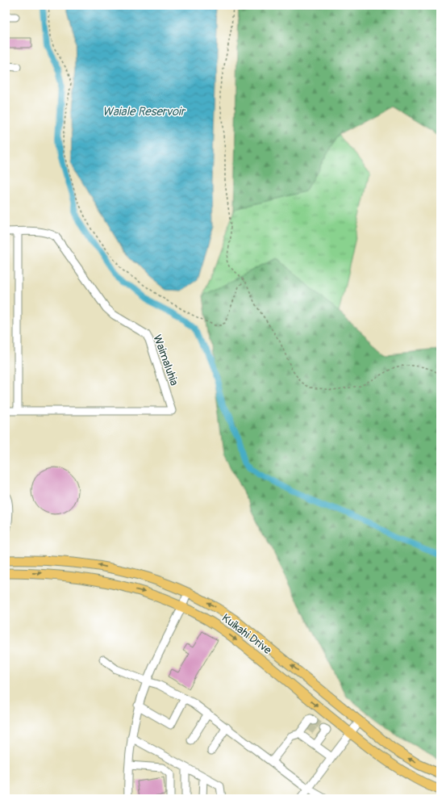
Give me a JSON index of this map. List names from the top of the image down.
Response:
{
  "streets": {
    "main road": ["Kuikahi Drive"],
    "street": ["Waimaluhia"]
  },
  "water": ["Waiale Reservoir"]
}
